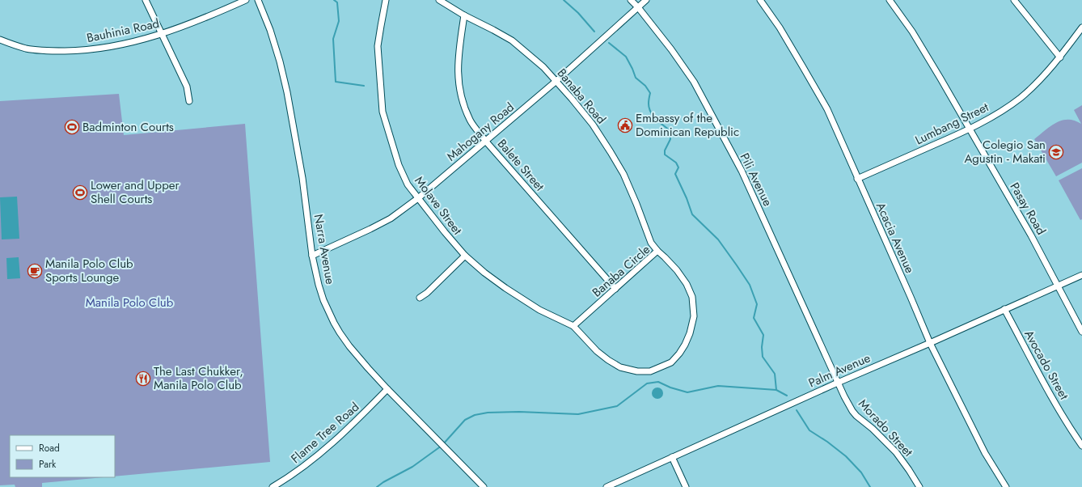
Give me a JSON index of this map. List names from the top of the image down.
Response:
{
  "streets": {
    "street": [
      "Bauhinia Road",
      "Banaba Road",
      "Lumbang Street",
      "Mahogany Road",
      "Balete Street",
      "Pili Avenue",
      "Molave Street",
      "Pasay Road",
      "Acacia Avenue",
      "Narra Avenue",
      "Banaba Circle",
      "Avocado Street",
      "Palm Avenue",
      "Morado Street",
      "Flame Tree Road"
    ]
  },
  "crossings": [
    ["Banaba Road", "Mahogany Road"],
    ["Banaba Road", "Balete Street"],
    ["Banaba Road", "Molave Street"],
    ["Banaba Road", "Banaba Circle"],
    ["Lumbang Street", "Pasay Road"],
    ["Lumbang Street", "Acacia Avenue"],
    ["Mahogany Road", "Balete Street"],
    ["Mahogany Road", "Pili Avenue"],
    ["Mahogany Road", "Molave Street"],
    ["Mahogany Road", "Narra Avenue"],
    ["Balete Street", "Molave Street"],
    ["Balete Street", "Banaba Circle"],
    ["Pili Avenue", "Palm Avenue"],
    ["Pili Avenue", "Morado Street"],
    ["Molave Street", "Banaba Circle"],
    ["Pasay Road", "Palm Avenue"],
    ["Acacia Avenue", "Palm Avenue"],
    ["Narra Avenue", "Flame Tree Road"],
    ["Avocado Street", "Palm Avenue"],
    ["Palm Avenue", "Morado Street"]
  ],
  "parks": ["Manila Polo Club"],
  "places": {
    "public building": ["Embassy of the Dominican Republic"],
    "sports": ["Badminton Courts", "Lower and Upper Shell Courts"],
    "school or university": ["Colegio San Agustin - Makati"],
    "cafe": ["Manila Polo Club Sports Lounge"],
    "restaurant": ["The Last Chukker, Manila Polo Club"]
  },
  "legend": ["Road", "Park"]
}
